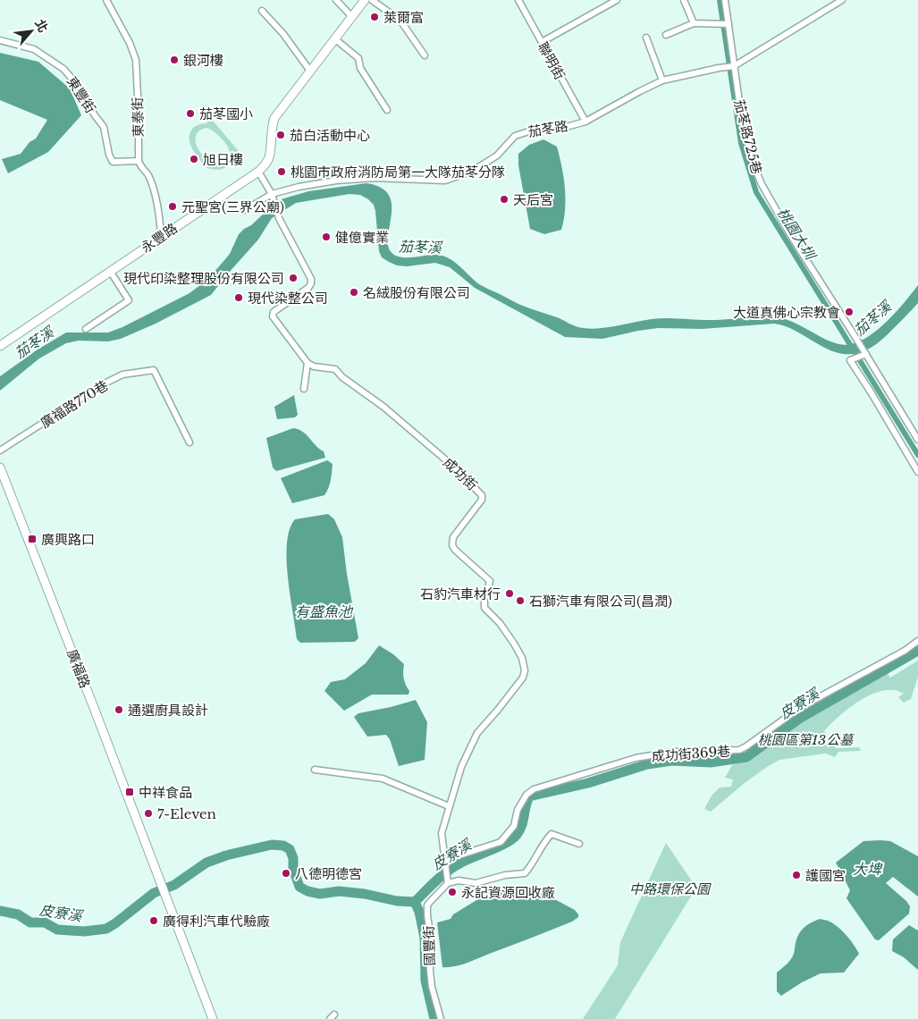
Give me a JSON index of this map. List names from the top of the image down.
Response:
{
  "streets": {
    "street": [
      "聯明街",
      "東豐街",
      "東泰街",
      "茄苳路",
      "茄苳路725巷",
      "永豐路",
      "廣福路770巷",
      "成功街",
      "廣福路",
      "成功街369巷",
      "國豐街"
    ]
  },
  "crossings": [
    ["聯明街", "茄苳路"],
    ["東豐街", "東泰街"],
    ["茄苳路", "茄苳路725巷"],
    ["成功街", "成功街369巷"],
    ["成功街", "國豐街"]
  ],
  "water": [
    "桃園大圳",
    "茄苳溪",
    "有盛魚池",
    "皮寮溪",
    "大埤"
  ],
  "parks": ["桃園區第13公墓", "中路環保公園"],
  "places": {
    "other": [
      "萊爾富",
      "銀河樓",
      "茄苳國小",
      "茄白活動中心",
      "旭日樓",
      "桃園市政府消防局第一大隊茄苳分隊",
      "天后宮",
      "元聖宮(三界公廟)",
      "健億實業",
      "現代印染整理股份有限公司",
      "名絨股份有限公司",
      "現代染整公司",
      "大道真佛心宗教會",
      "石豹汽車材行",
      "石獅汽車有限公司(昌潤)",
      "通選廚具設計",
      "7-Eleven",
      "八德明德宮",
      "護國宮",
      "永記資源回收廠",
      "廣得利汽車代驗廠"
    ],
    "transit": ["廣興路口", "中祥食品"]
  },
  "north": "top right"
}
